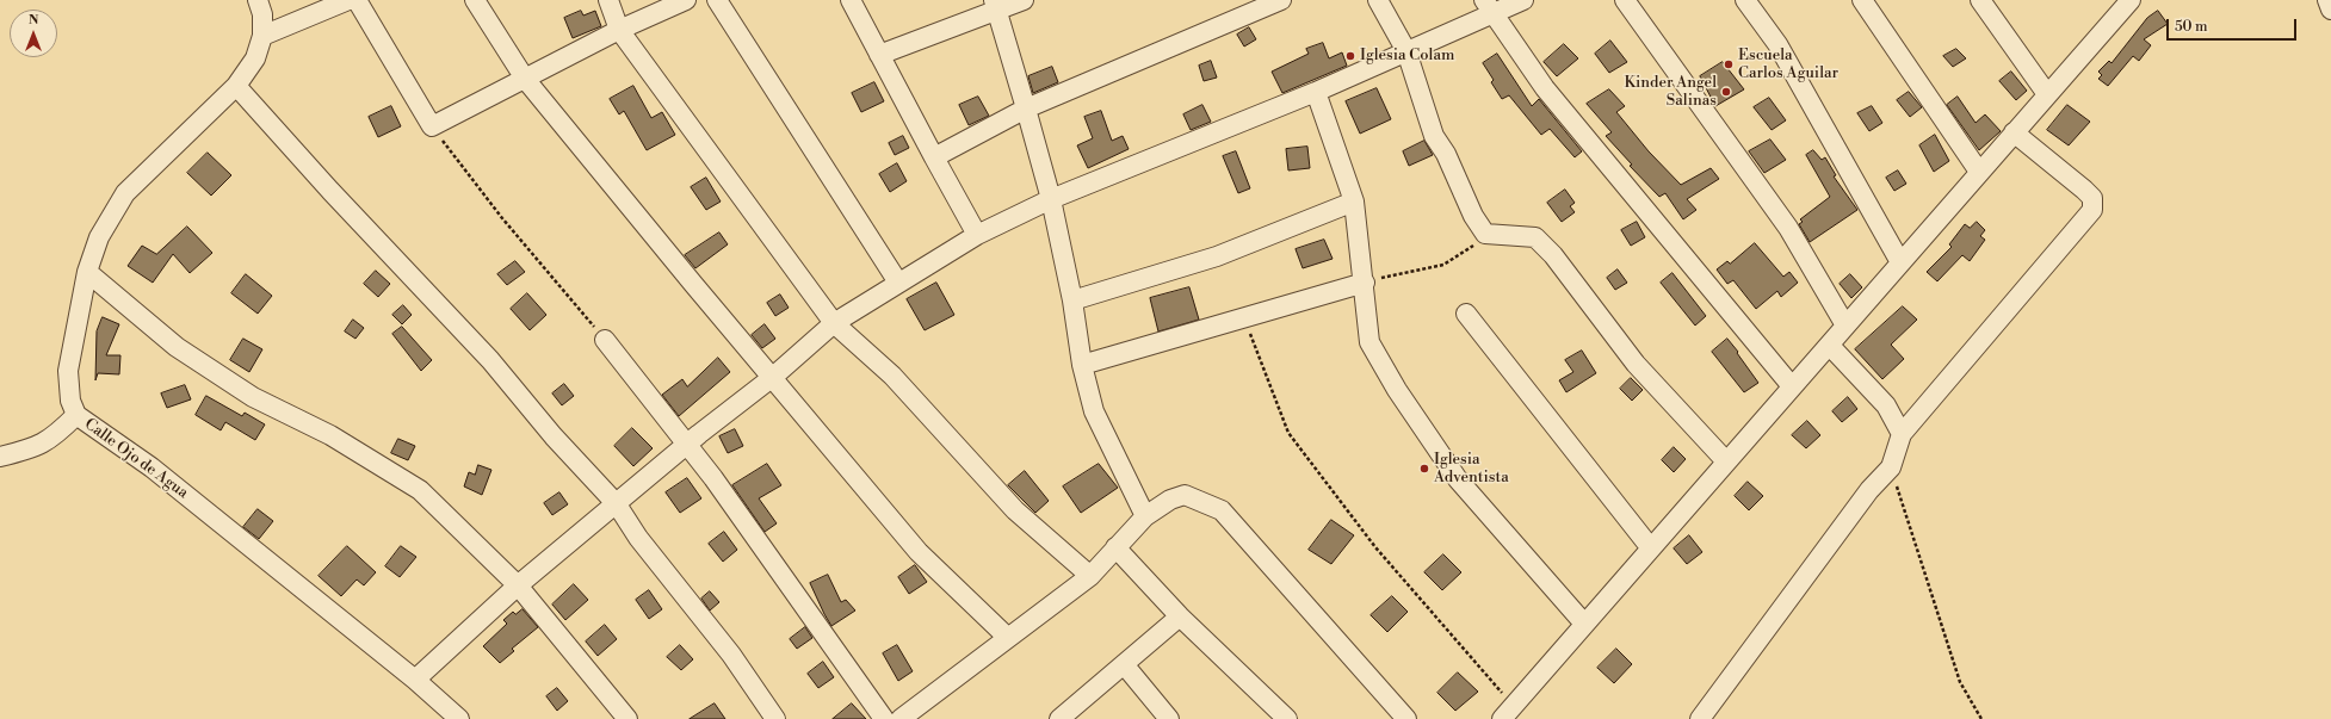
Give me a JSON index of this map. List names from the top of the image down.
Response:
{
  "streets": {
    "street": ["Calle Ojo de Agua"]
  },
  "places": [
    "Iglesia Colam",
    "Escuela Carlos Aguilar",
    "Kinder Angel Salinas",
    "Iglesia Adventista"
  ],
  "scale_bar": "50 m",
  "north": "top"
}
